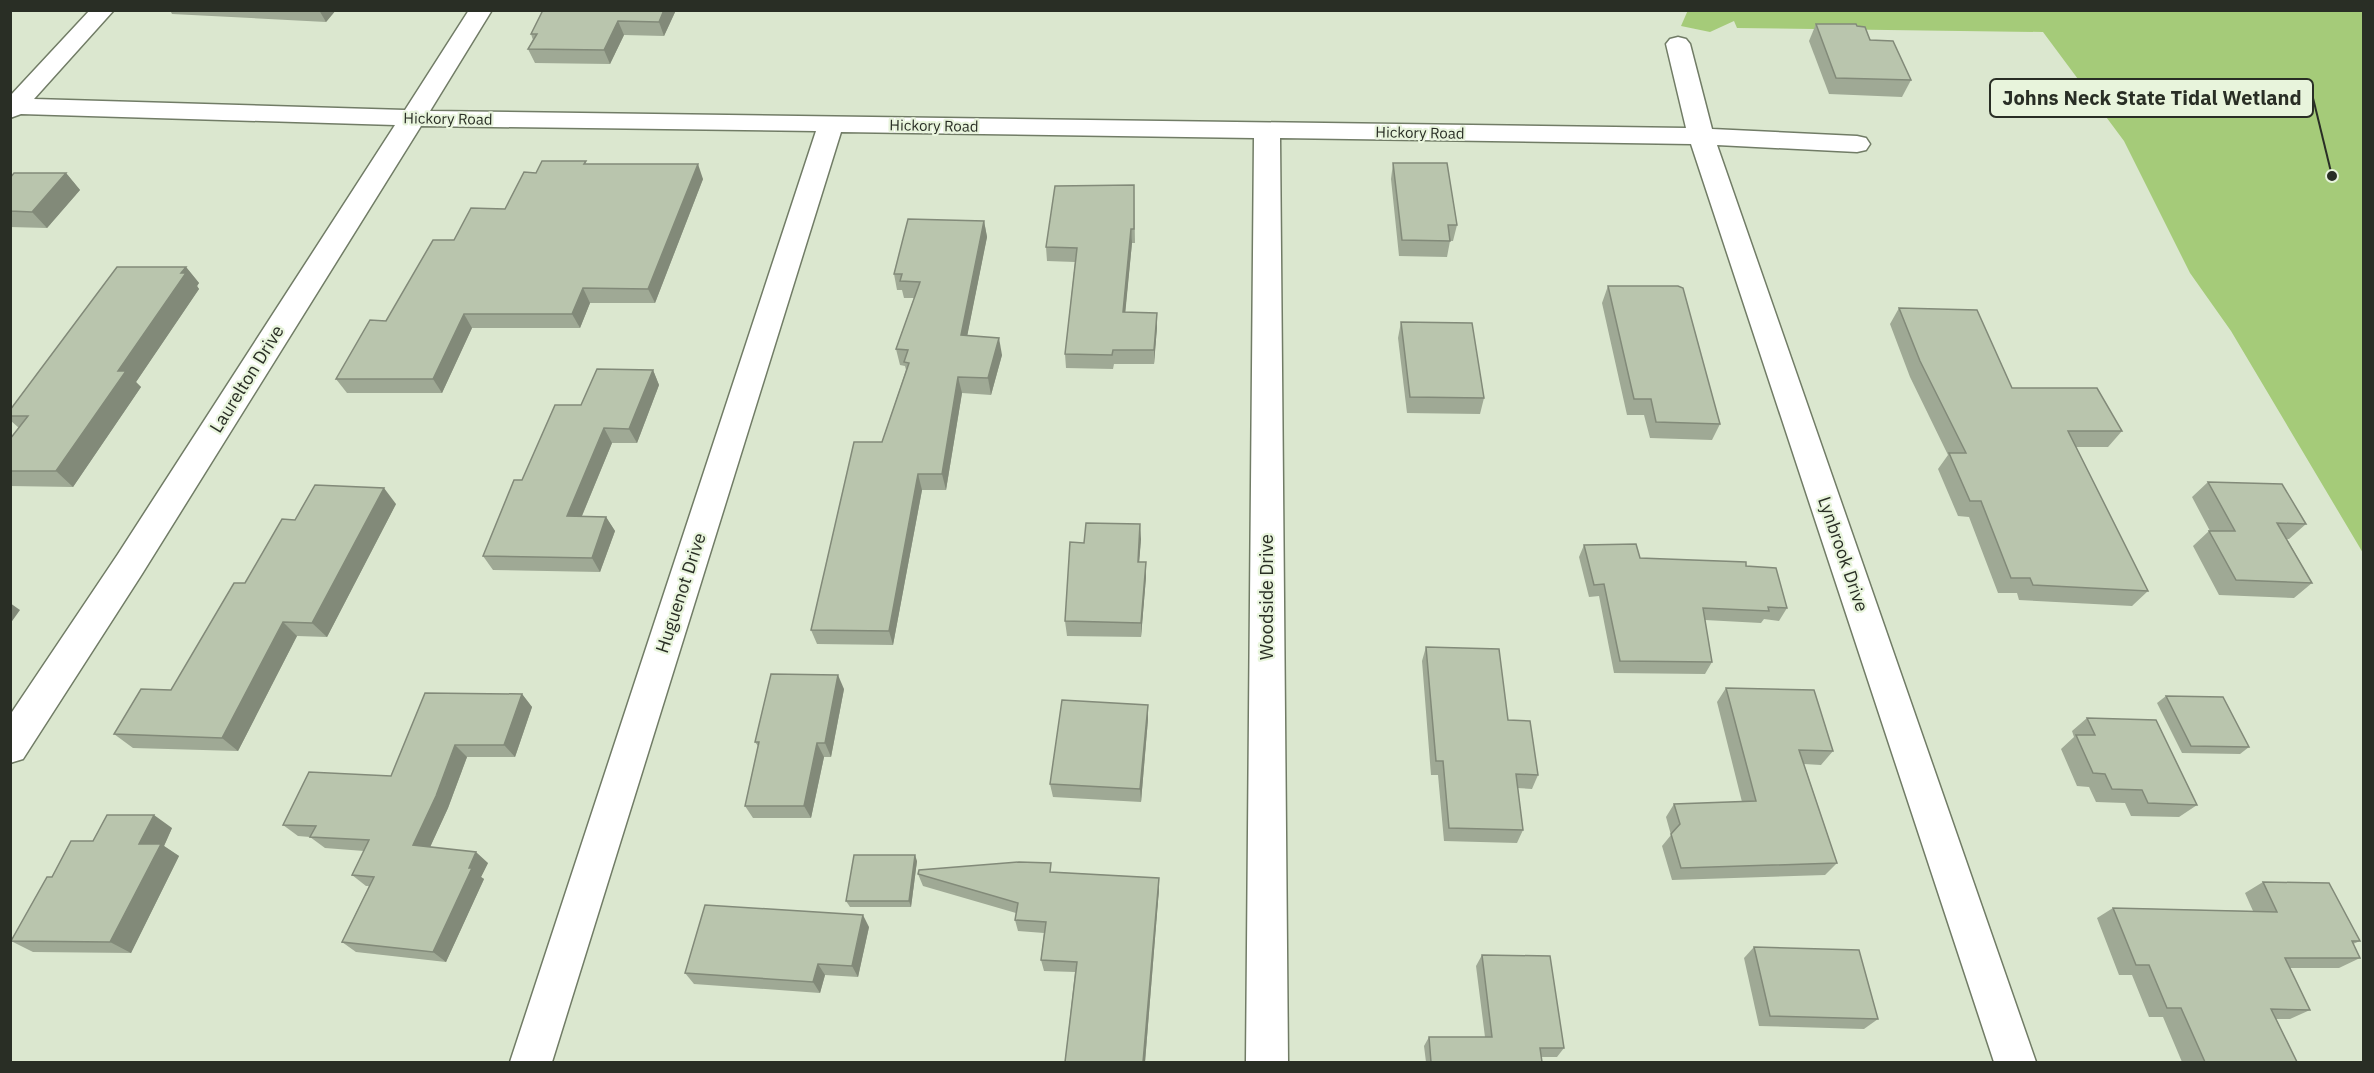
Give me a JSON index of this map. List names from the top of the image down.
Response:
{
  "streets": {
    "street": [
      "Hickory Road",
      "Laurelton Drive",
      "Lynbrook Drive",
      "Huguenot Drive",
      "Woodside Drive"
    ]
  },
  "crossings": [
    ["Hickory Road", "Laurelton Drive"],
    ["Hickory Road", "Lynbrook Drive"],
    ["Hickory Road", "Huguenot Drive"],
    ["Hickory Road", "Woodside Drive"]
  ],
  "places": ["Johns Neck State Tidal Wetland"]
}
